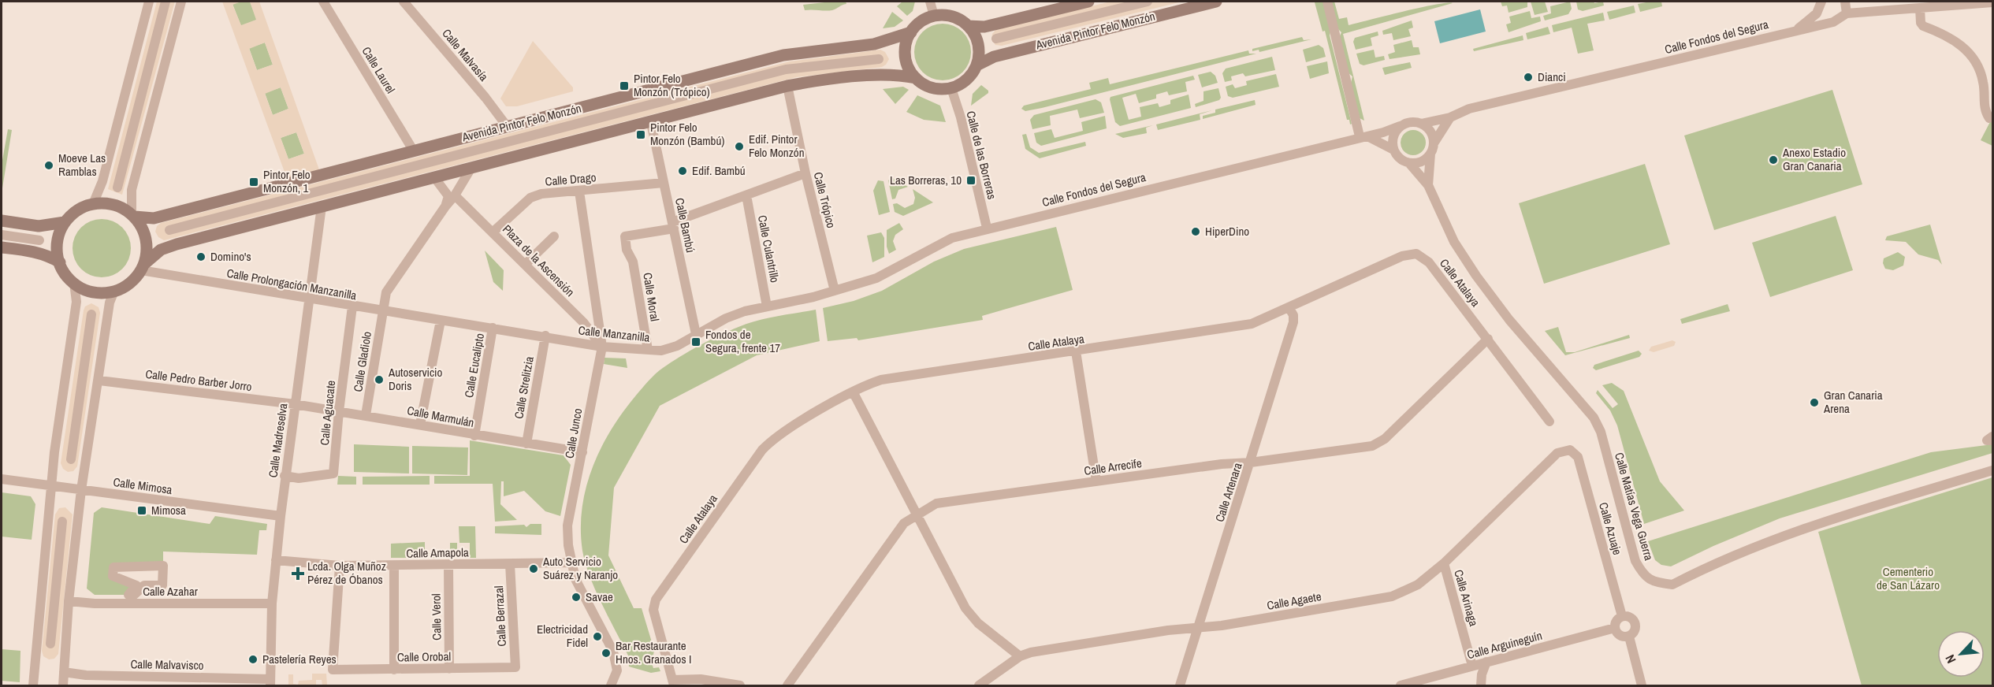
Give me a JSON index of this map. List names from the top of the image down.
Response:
{
  "streets": {
    "street": [
      "Avenida Pintor Felo Monzón",
      "Calle Fondos del Segura",
      "Calle Malvasía",
      "Calle Laurel",
      "Calle de las Borreras",
      "Calle Drago",
      "Calle Trópico",
      "Calle Bambú",
      "Calle Culantrillo",
      "Plaza de la Ascensión",
      "Calle Atalaya",
      "Calle Prolongación Manzanilla",
      "Calle Moral",
      "Calle Manzanilla",
      "Calle Gladiolo",
      "Calle Eucalipto",
      "Calle Pedro Barber Jorro",
      "Calle Strelitzia",
      "Calle Aguacate",
      "Calle Marmulán",
      "Calle Junco",
      "Calle Madreselva",
      "Calle Arrecife",
      "Calle Mimosa",
      "Calle Artenara",
      "Calle Matías Vega Guerra",
      "Calle Azuaje",
      "Calle Amapola",
      "Calle Azahar",
      "Calle Arinaga",
      "Calle Agaete",
      "Calle Berrazal",
      "Calle Verol",
      "Calle Arguineguín",
      "Calle Orobal",
      "Calle Malvavisco"
    ]
  },
  "crossings": [
    ["Avenida Pintor Felo Monzón", "Calle Malvasía"],
    ["Avenida Pintor Felo Monzón", "Calle Laurel"],
    ["Avenida Pintor Felo Monzón", "Calle de las Borreras"],
    ["Avenida Pintor Felo Monzón", "Calle Prolongación Manzanilla"],
    ["Calle Fondos del Segura", "Calle de las Borreras"],
    ["Calle Fondos del Segura", "Calle Trópico"],
    ["Calle Fondos del Segura", "Calle Manzanilla"],
    ["Calle Fondos del Segura", "Calle Matías Vega Guerra"],
    ["Calle Drago", "Calle Bambú"],
    ["Calle Drago", "Plaza de la Ascensión"],
    ["Calle Drago", "Calle Junco"],
    ["Calle Trópico", "Calle Manzanilla"],
    ["Calle Bambú", "Calle Moral"],
    ["Calle Bambú", "Calle Manzanilla"],
    ["Calle Culantrillo", "Calle Manzanilla"],
    ["Plaza de la Ascensión", "Calle Manzanilla"],
    ["Plaza de la Ascensión", "Calle Junco"],
    ["Calle Atalaya", "Calle Arrecife"],
    ["Calle Atalaya", "Calle Artenara"],
    ["Calle Prolongación Manzanilla", "Calle Manzanilla"],
    ["Calle Prolongación Manzanilla", "Calle Gladiolo"],
    ["Calle Prolongación Manzanilla", "Calle Aguacate"],
    ["Calle Prolongación Manzanilla", "Calle Madreselva"],
    ["Calle Moral", "Calle Manzanilla"],
    ["Calle Manzanilla", "Calle Gladiolo"],
    ["Calle Manzanilla", "Calle Eucalipto"],
    ["Calle Manzanilla", "Calle Strelitzia"],
    ["Calle Manzanilla", "Calle Junco"],
    ["Calle Gladiolo", "Calle Marmulán"],
    ["Calle Eucalipto", "Calle Marmulán"],
    ["Calle Pedro Barber Jorro", "Calle Marmulán"],
    ["Calle Pedro Barber Jorro", "Calle Madreselva"],
    ["Calle Strelitzia", "Calle Marmulán"],
    ["Calle Aguacate", "Calle Marmulán"],
    ["Calle Aguacate", "Calle Madreselva"],
    ["Calle Marmulán", "Calle Junco"],
    ["Calle Marmulán", "Calle Madreselva"],
    ["Calle Junco", "Calle Amapola"],
    ["Calle Madreselva", "Calle Mimosa"],
    ["Calle Madreselva", "Calle Amapola"],
    ["Calle Madreselva", "Calle Azahar"],
    ["Calle Madreselva", "Calle Malvavisco"],
    ["Calle Arrecife", "Calle Artenara"],
    ["Calle Artenara", "Calle Agaete"],
    ["Calle Azuaje", "Calle Agaete"],
    ["Calle Azuaje", "Calle Arguineguín"],
    ["Calle Amapola", "Calle Berrazal"],
    ["Calle Amapola", "Calle Verol"],
    ["Calle Amapola", "Calle Orobal"],
    ["Calle Arinaga", "Calle Agaete"],
    ["Calle Arinaga", "Calle Arguineguín"],
    ["Calle Berrazal", "Calle Orobal"],
    ["Calle Verol", "Calle Orobal"]
  ],
  "parks": ["Cementerio de San Lázaro"],
  "places": {
    "other": [
      "Dianci",
      "Edif. Pintor Felo Monzón",
      "Anexo Estadio Gran Canaria",
      "Moeve Las Ramblas",
      "Edif. Bambú",
      "HiperDino",
      "Domino's",
      "Autoservicio Doris",
      "Gran Canaria Arena",
      "Auto Servicio Suárez y Naranjo",
      "Savae",
      "Electricidad Fidel",
      "Bar Restaurante Hnos. Granados I",
      "Pastelería Reyes"
    ],
    "transit": [
      "Pintor Felo Monzón (Trópico)",
      "Pintor Felo Monzón (Bambú)",
      "Las Borreras, 10",
      "Pintor Felo Monzón, 1",
      "Fondos de Segura, frente 17",
      "Mimosa"
    ],
    "health": ["Lcda. Olga Muñoz Pérez de Óbanos"]
  },
  "north": "bottom left"
}
